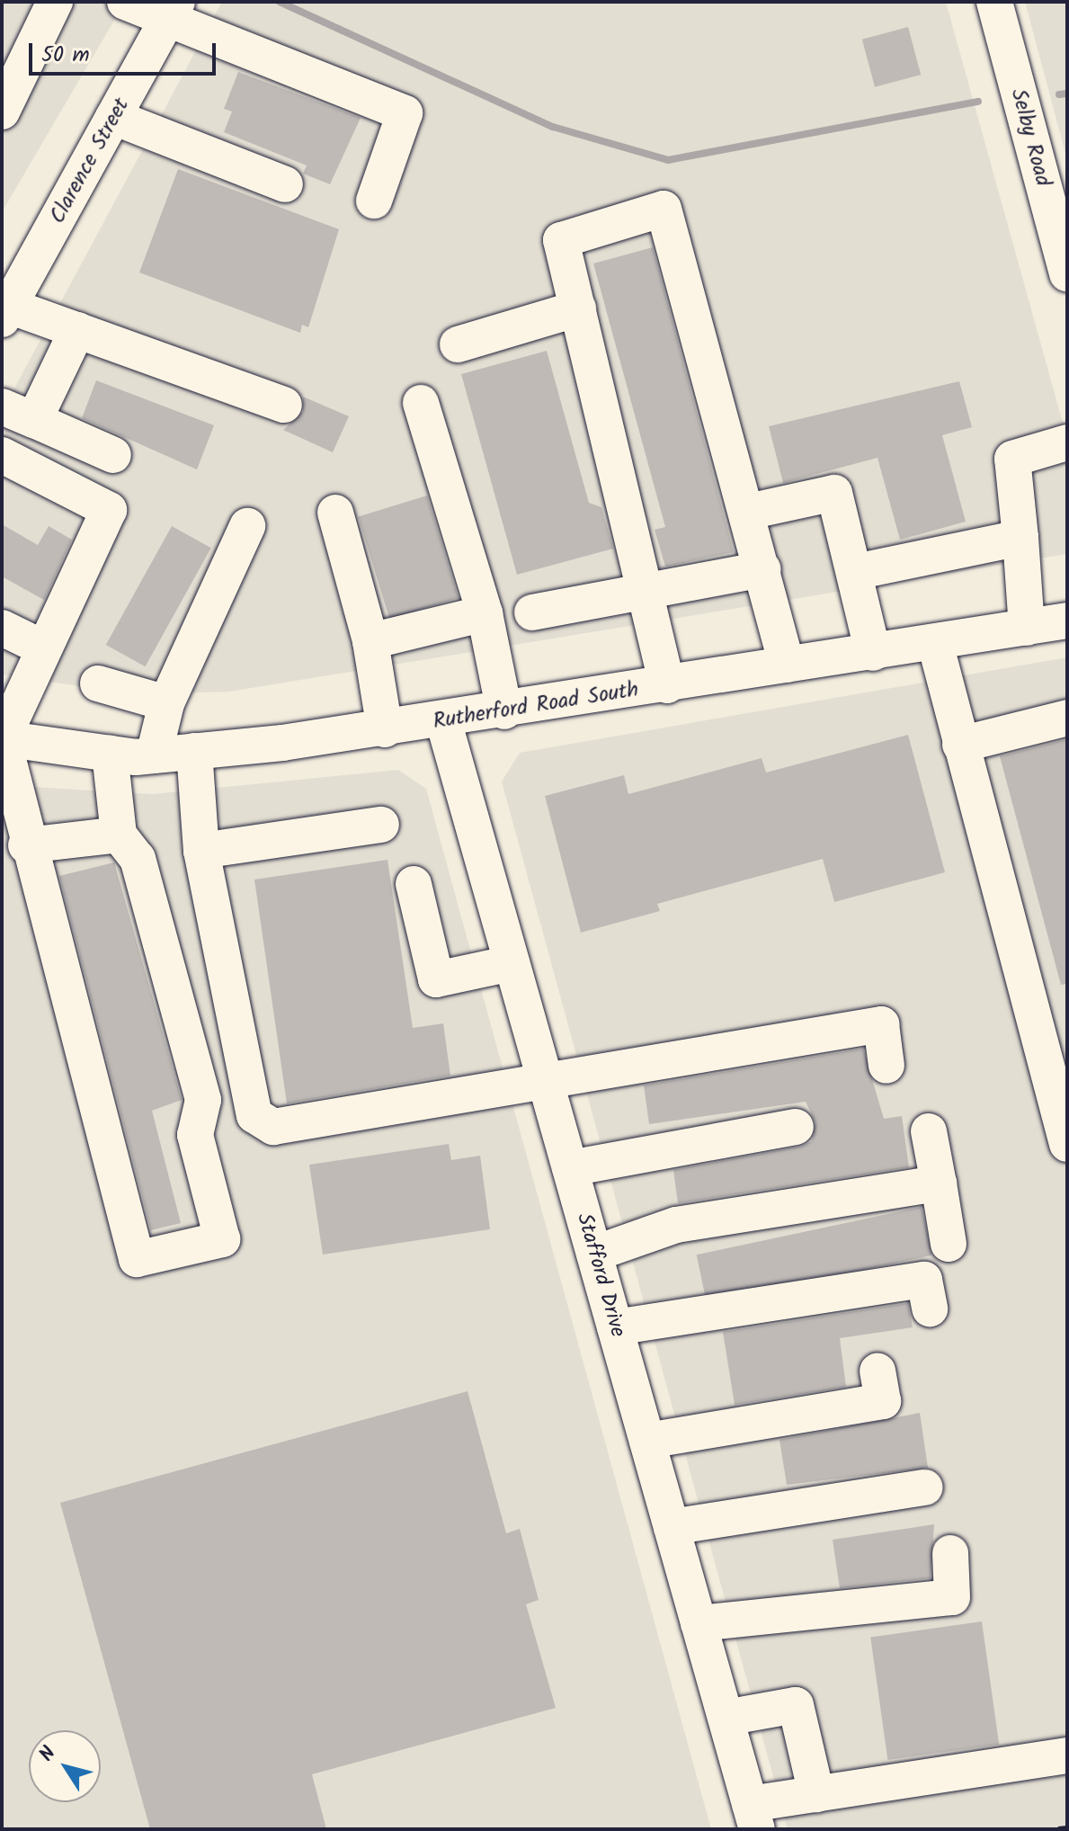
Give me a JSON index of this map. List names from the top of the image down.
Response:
{
  "streets": {
    "street": [
      "Selby Road",
      "Clarence Street",
      "Rutherford Road South",
      "Stafford Drive"
    ]
  },
  "crossings": [
    ["Rutherford Road South", "Stafford Drive"]
  ],
  "scale_bar": "50 m",
  "north": "top left"
}
